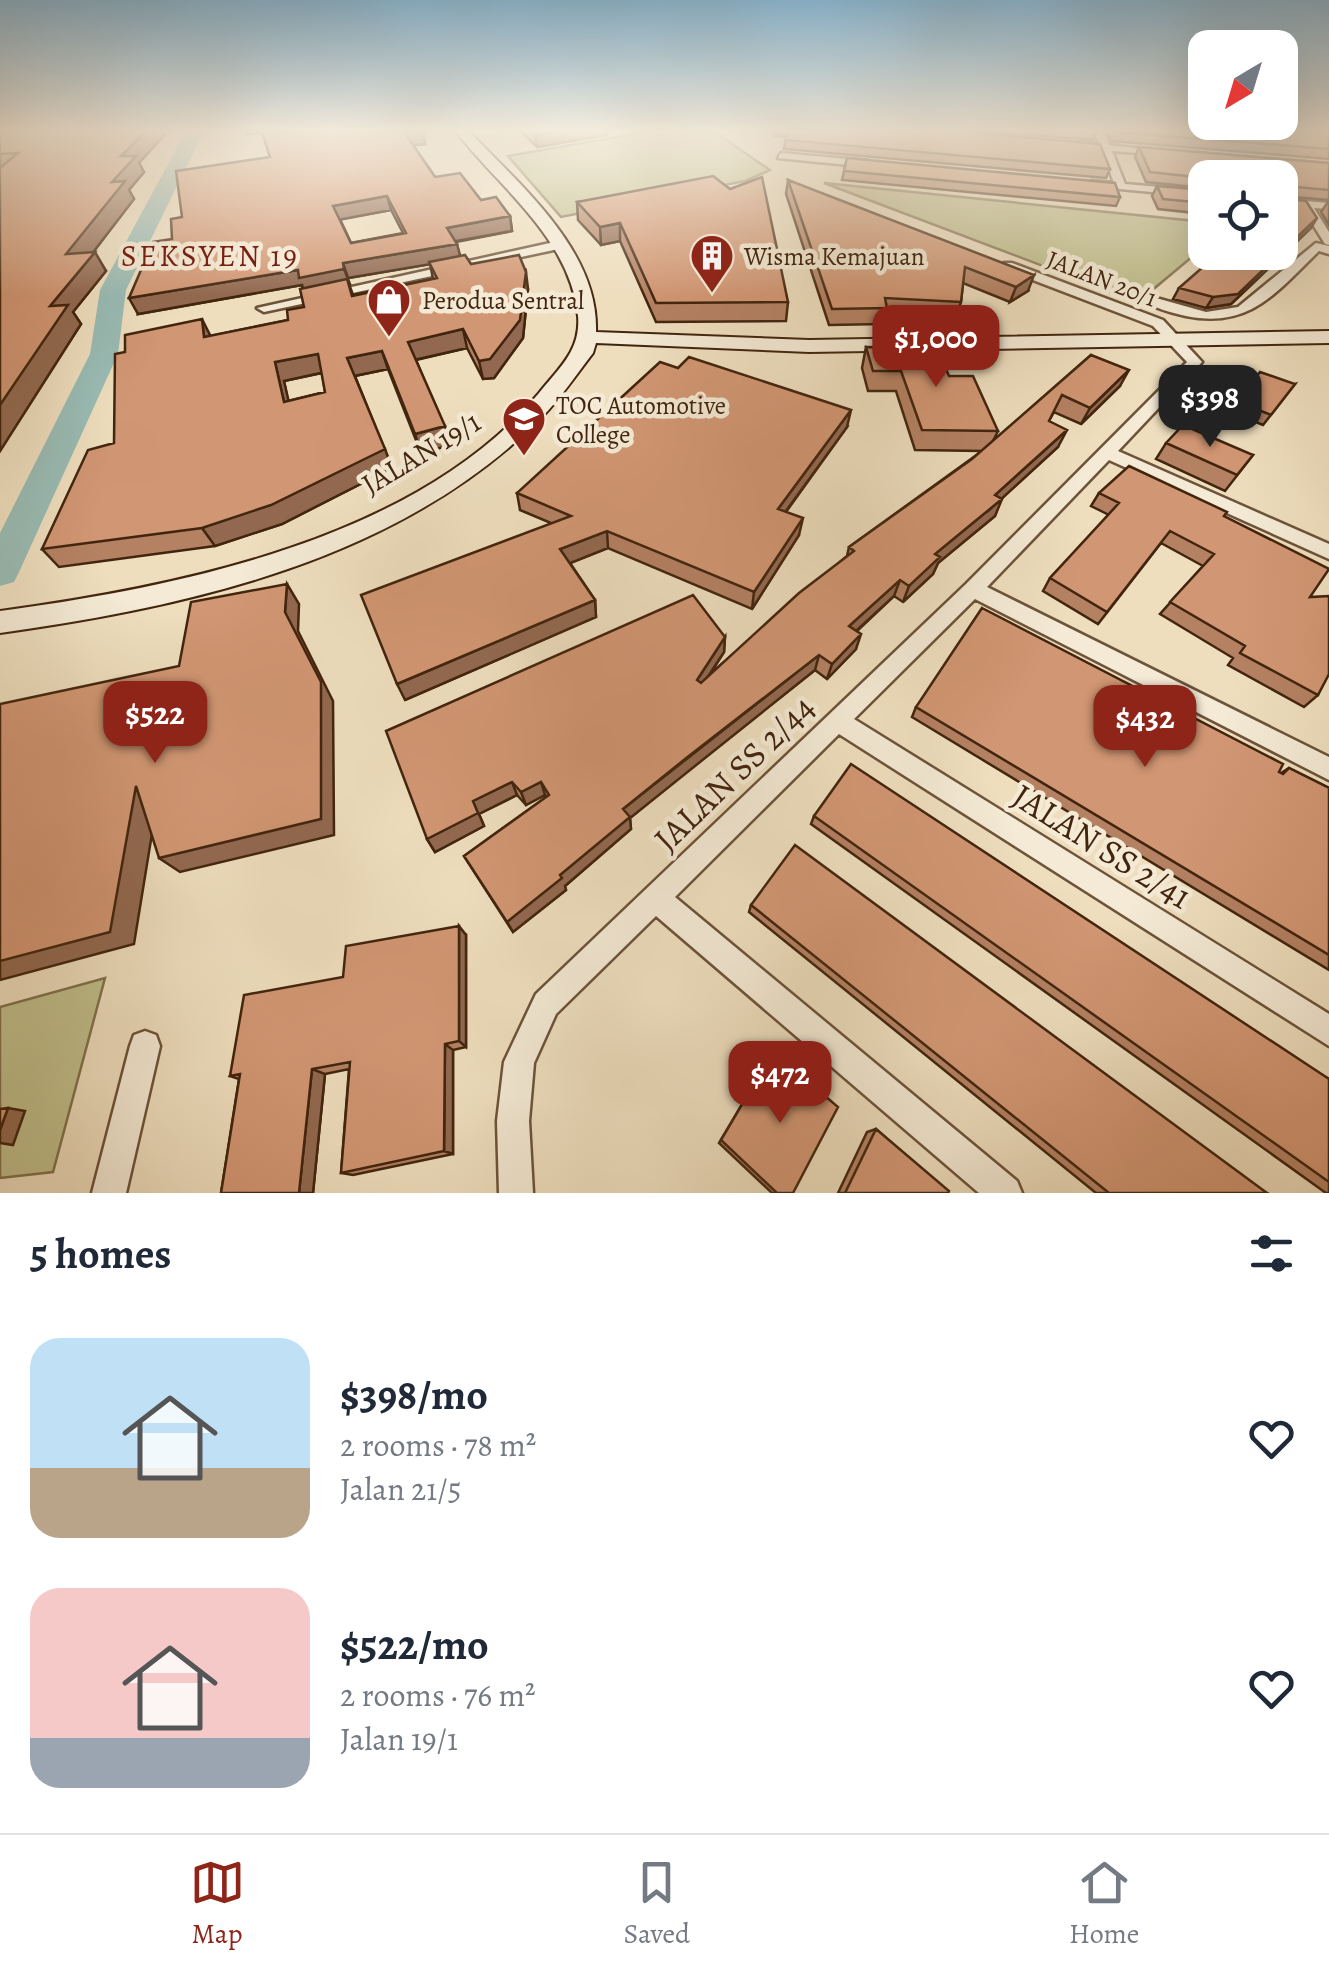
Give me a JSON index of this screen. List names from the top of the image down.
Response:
{
  "streets": {
    "main road": ["JALAN 19/1"],
    "street": ["JALAN 20/1", "JALAN SS 2/44", "JALAN SS 2/41"]
  },
  "crossings": [
    ["JALAN 20/1", "JALAN SS 2/44"],
    ["JALAN SS 2/44", "JALAN SS 2/41"]
  ],
  "districts": ["SEKSYEN 19"],
  "places": {
    "building": ["Wisma Kemajuan"],
    "shop": ["Perodua Sentral"],
    "school or university": ["TOC Automotive College"]
  },
  "north": "bottom left",
  "page": {
    "price": [
      "$1,000",
      "$398",
      "$522",
      "$432",
      "$472"
    ],
    "heading": "5 homes",
    "list": [
      {
        "name": "$398/mo",
        "note": "2 rooms · 78 m² · Jalan 21/5"
      },
      {
        "name": "$522/mo",
        "note": "2 rooms · 76 m² · Jalan 19/1"
      }
    ],
    "tabs": ["Map", "Saved", "Home"]
  }
}
